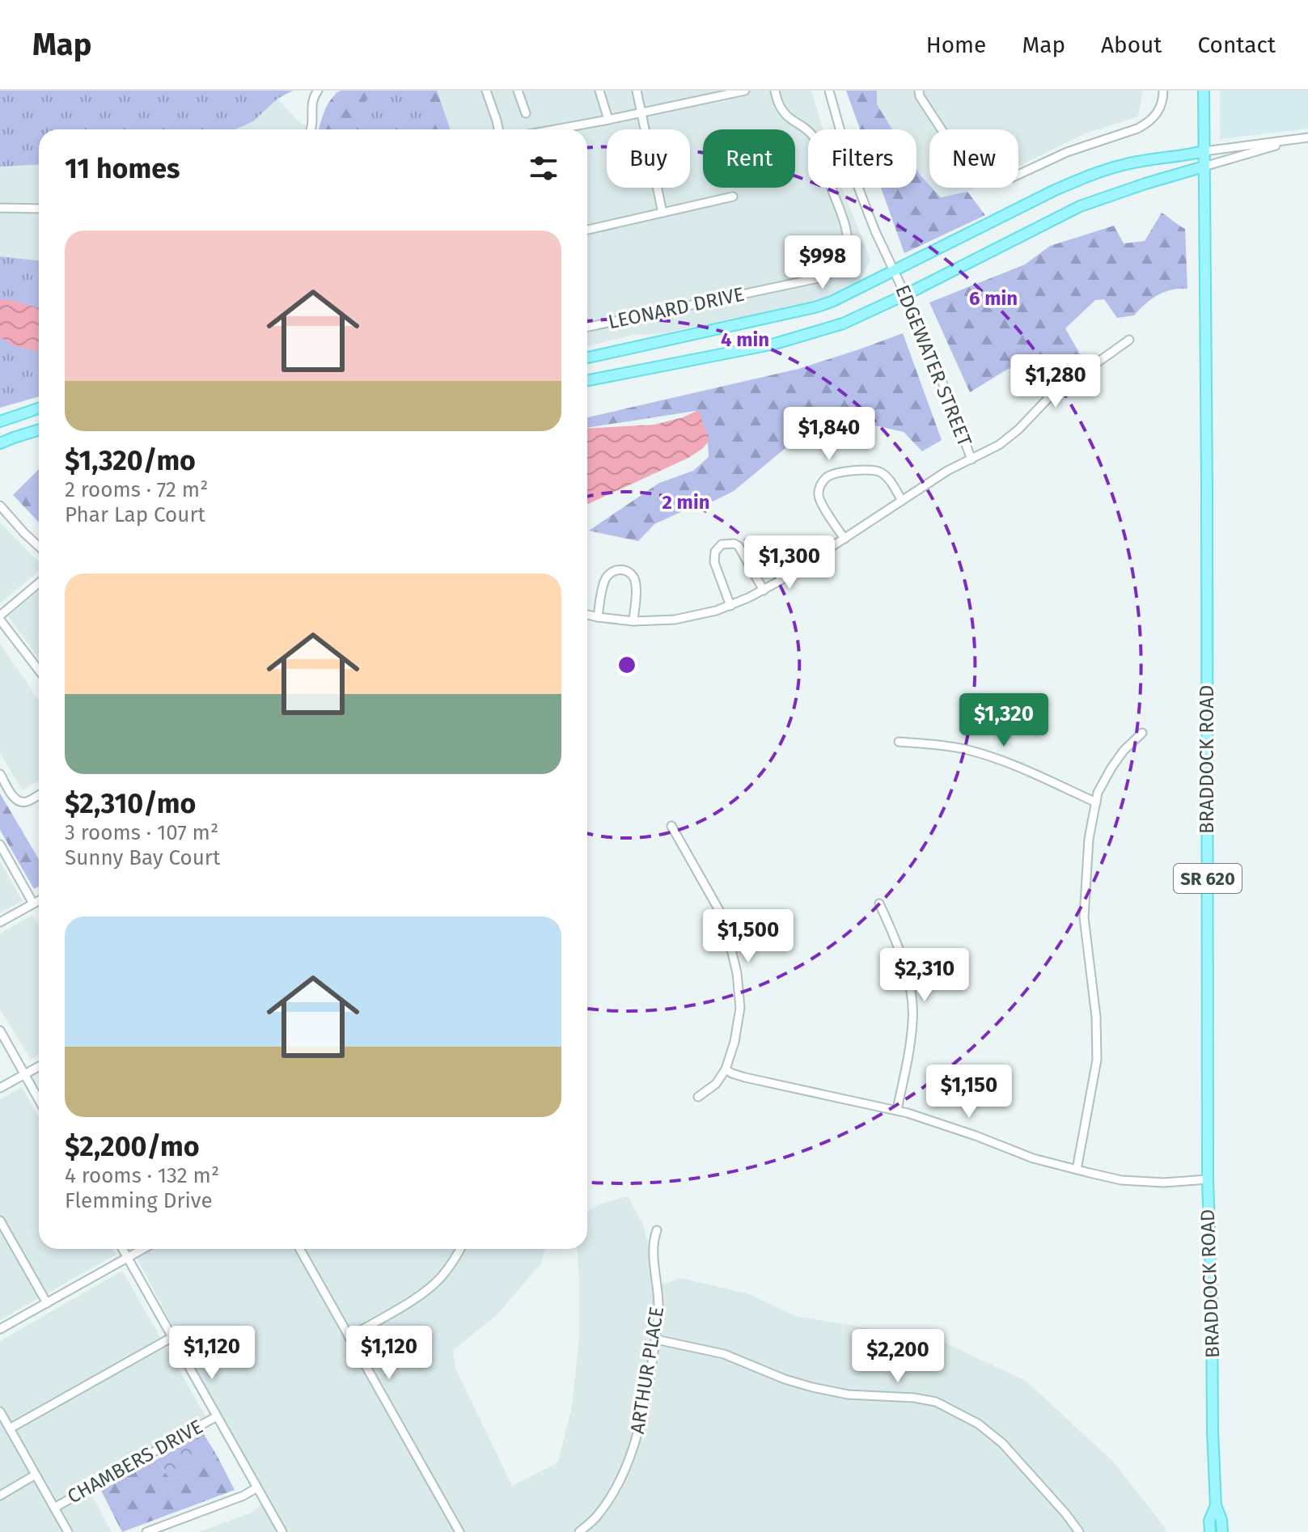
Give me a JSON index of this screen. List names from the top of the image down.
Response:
{
  "streets": {
    "main road": ["BRADDOCK ROAD", "SR 620"],
    "street": [
      "LEONARD DRIVE",
      "EDGEWATER STREET",
      "ARTHUR PLACE",
      "CHAMBERS DRIVE"
    ]
  },
  "page": {
    "header": "Map",
    "nav": [
      "Home",
      "Map",
      "About",
      "Contact"
    ],
    "chip": [
      "Buy",
      "Rent",
      "Filters",
      "New"
    ],
    "heading": "11 homes",
    "list": [
      {
        "name": "$1,320/mo",
        "note": "2 rooms · 72 m² · Phar Lap Court"
      },
      {
        "name": "$2,310/mo",
        "note": "3 rooms · 107 m² · Sunny Bay Court"
      },
      {
        "name": "$2,200/mo",
        "note": "4 rooms · 132 m² · Flemming Drive"
      }
    ],
    "price": [
      "$998",
      "$1,280",
      "$1,840",
      "$1,300",
      "$1,320",
      "$1,500",
      "$2,310",
      "$1,150",
      "$1,120",
      "$1,120",
      "$2,200"
    ]
  },
  "rings": ["6 min", "4 min", "2 min"]
}
